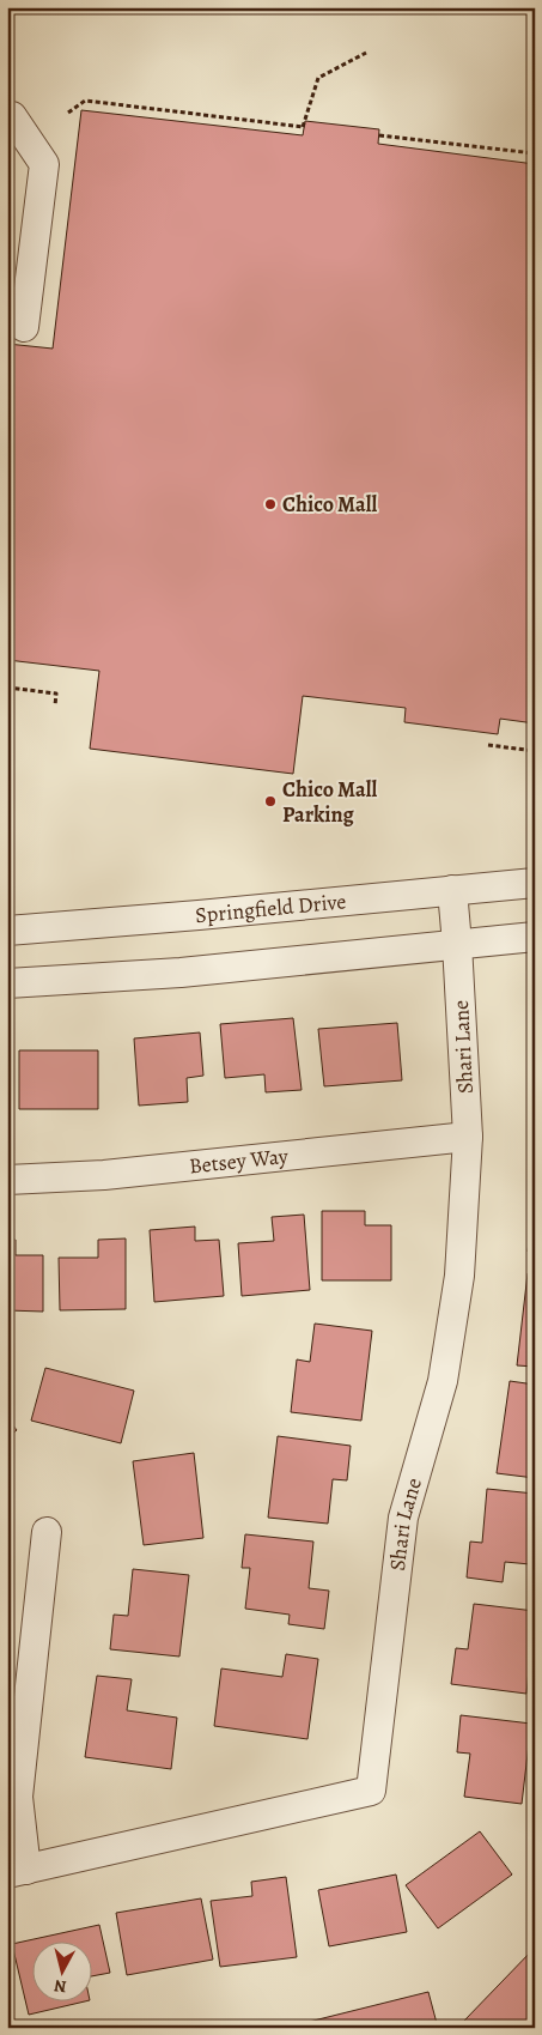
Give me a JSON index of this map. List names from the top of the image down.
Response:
{
  "streets": {
    "street": ["Springfield Drive", "Shari Lane", "Betsey Way"]
  },
  "crossings": [
    ["Springfield Drive", "Shari Lane"],
    ["Shari Lane", "Betsey Way"]
  ],
  "places": ["Chico Mall", "Chico Mall Parking"],
  "north": "bottom"
}
